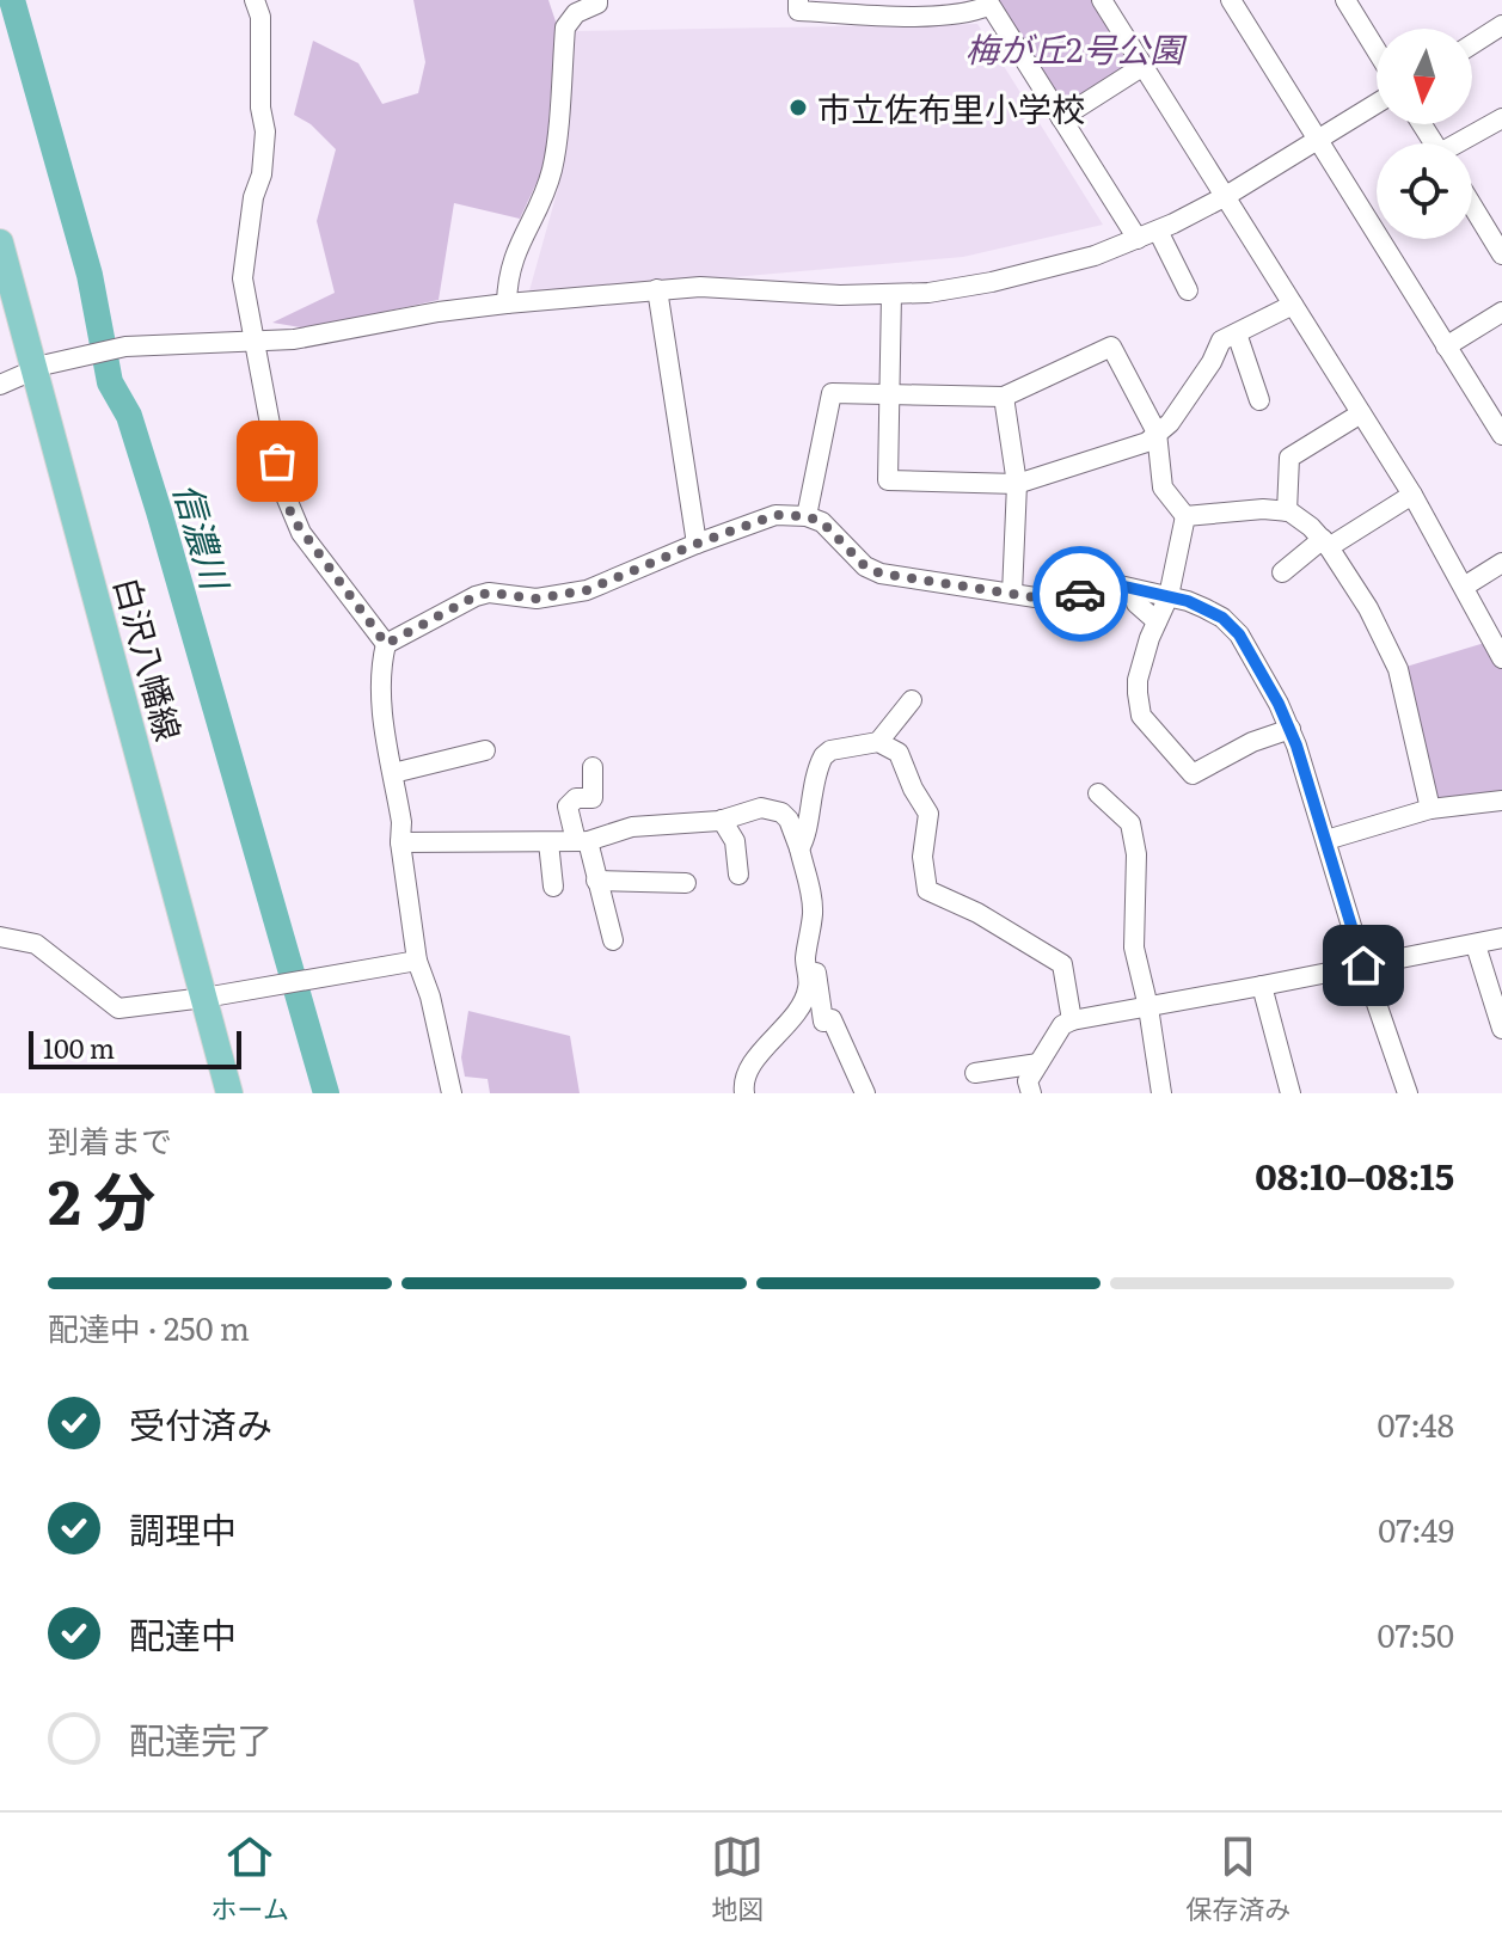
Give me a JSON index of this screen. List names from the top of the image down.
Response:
{
  "streets": {
    "main road": ["白沢八幡線"]
  },
  "water": ["信濃川"],
  "parks": ["梅が丘2号公園"],
  "places": ["市立佐布里小学校"],
  "scale_bar": "100 m",
  "north": "bottom",
  "page": {
    "scale": "100 m",
    "heading": ["2 分", "到着まで", "08:10–08:15"],
    "bar": "配達中 · 250 m",
    "list": [
      ["受付済み", "07:48"],
      ["調理中", "07:49"],
      ["配達中", "07:50"],
      "配達完了"
    ],
    "tabs": ["ホーム", "地図", "保存済み"]
  }
}
